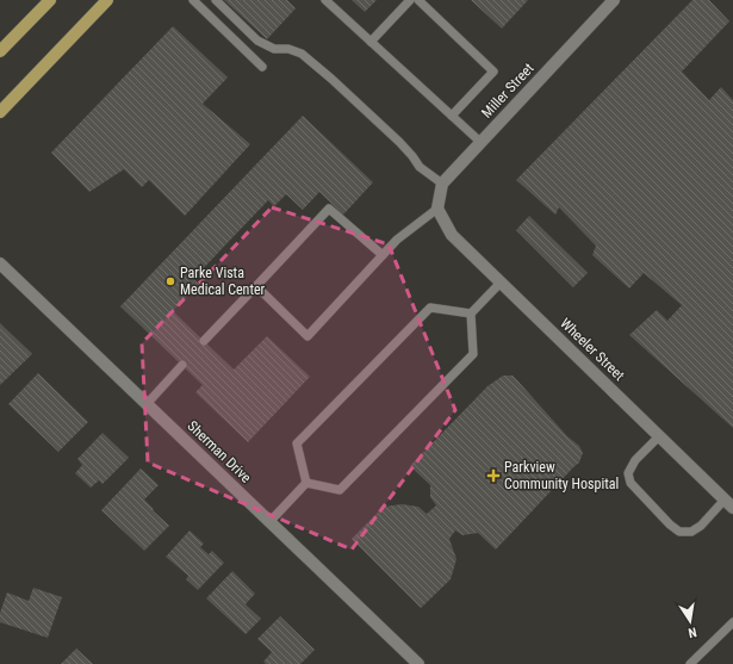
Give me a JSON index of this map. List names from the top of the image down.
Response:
{
  "streets": {
    "street": ["Miller Street", "Wheeler Street", "Sherman Drive"]
  },
  "places": {
    "other": ["Parke Vista Medical Center"],
    "health": ["Parkview Community Hospital"]
  },
  "north": "bottom"
}
